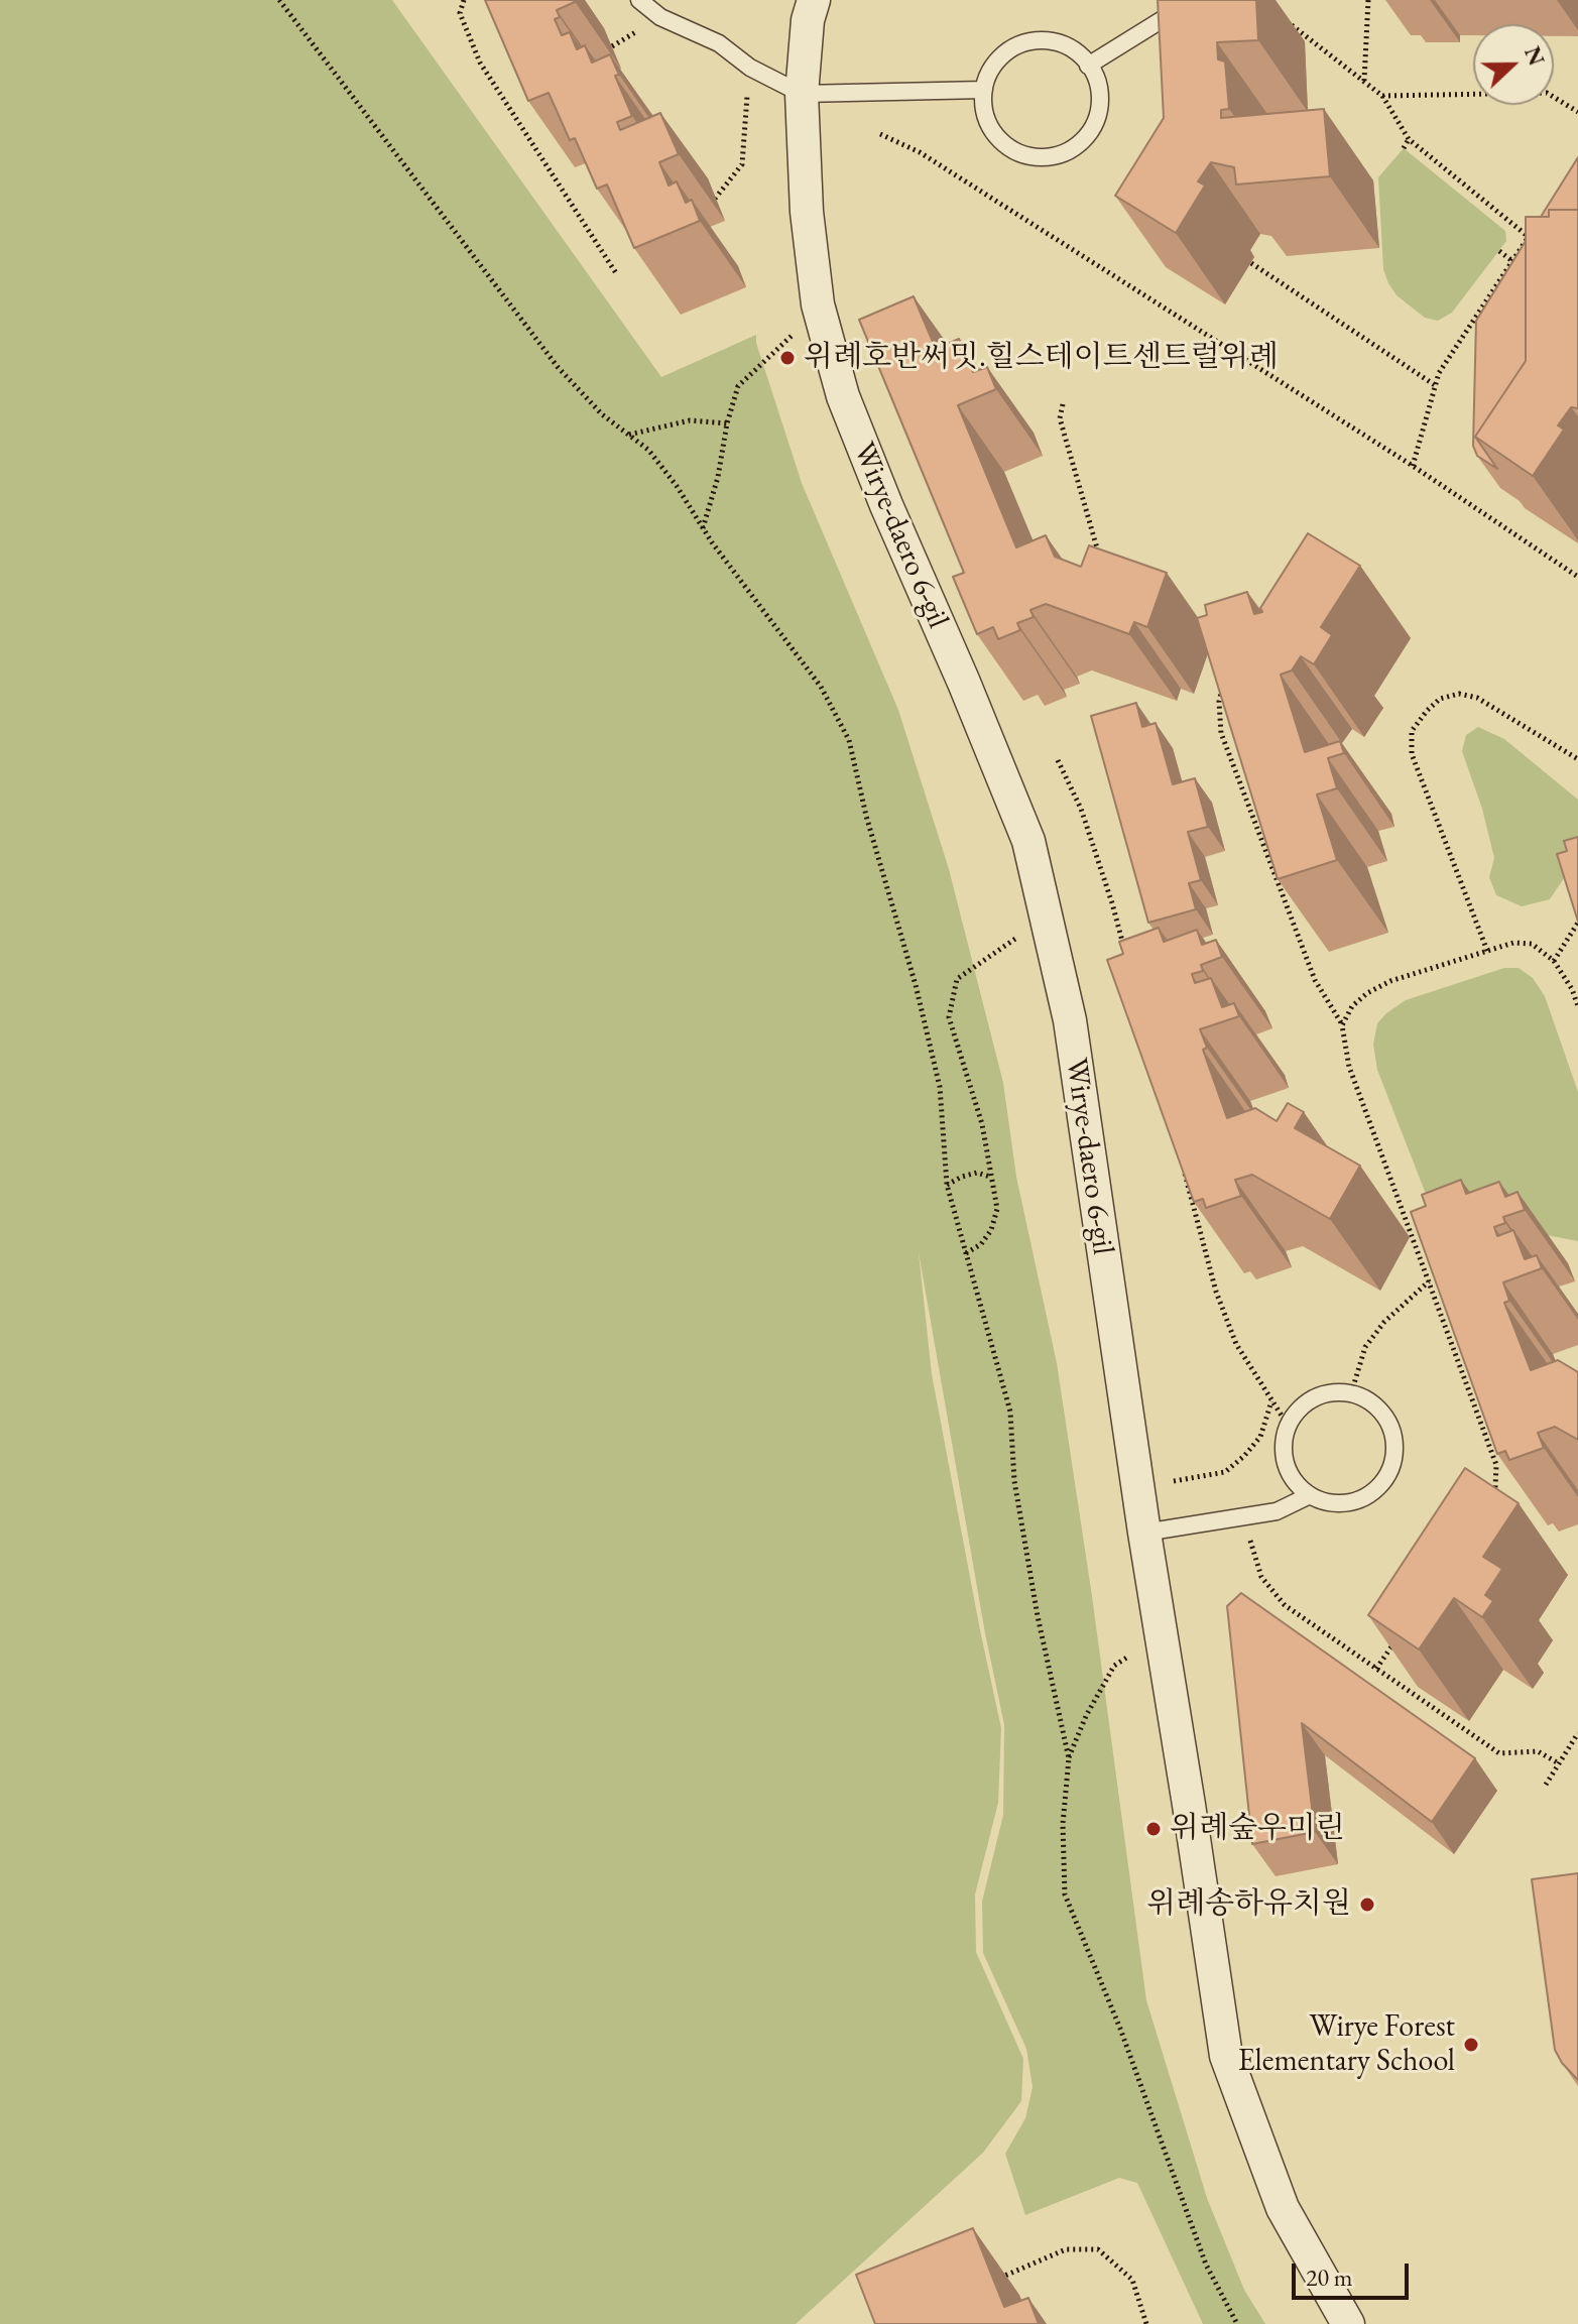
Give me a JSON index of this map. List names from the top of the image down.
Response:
{
  "streets": {
    "street": ["Wirye-daero 6-gil"]
  },
  "places": [
    "위례호반써밋.힐스테이트센트럴위례",
    "위례숲우미린",
    "위례송하유치원",
    "Wirye Forest Elementary School"
  ],
  "scale_bar": "20 m",
  "north": "right"
}
